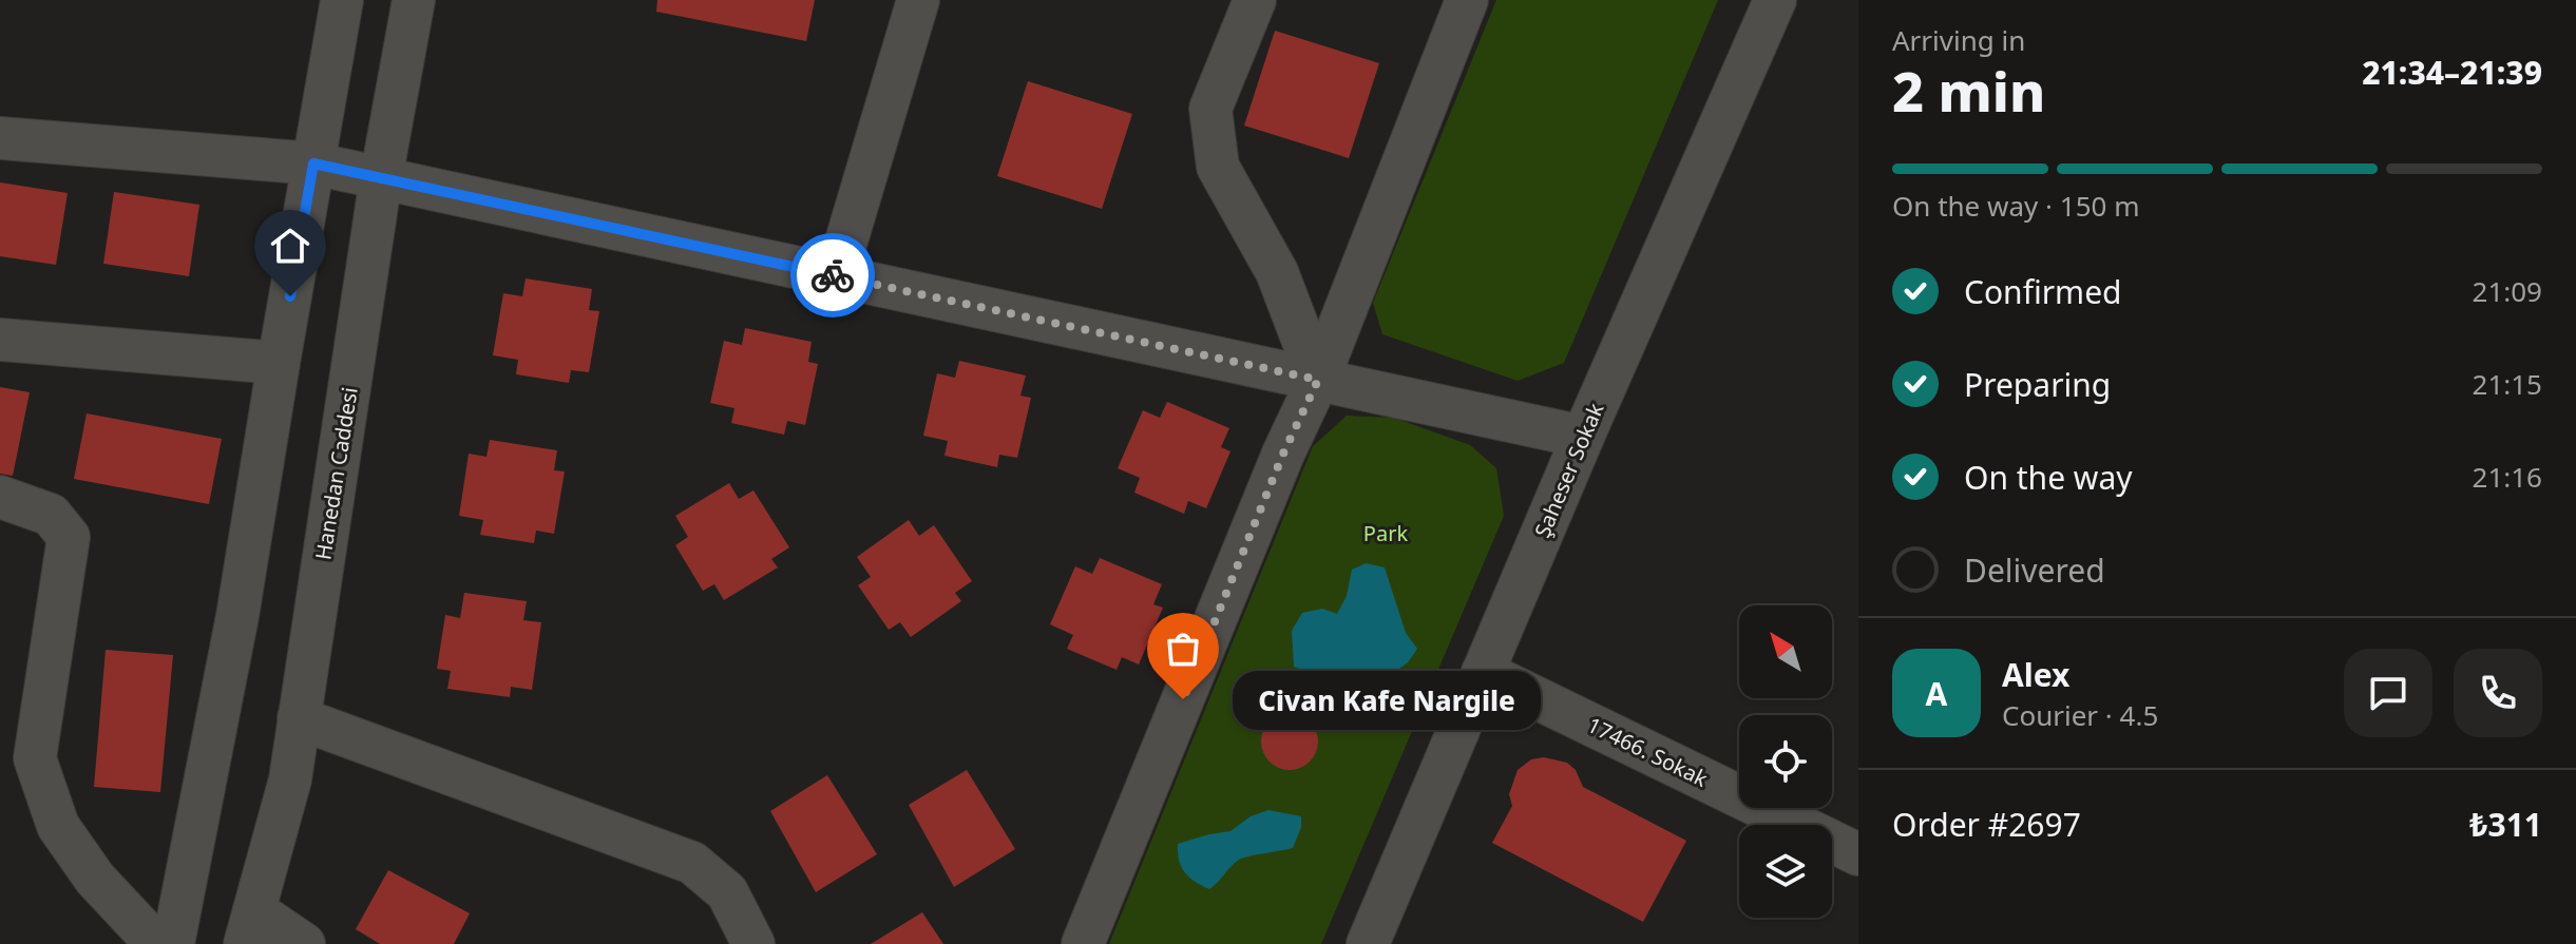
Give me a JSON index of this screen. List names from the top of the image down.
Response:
{
  "streets": {
    "street": ["Şaheser Sokak", "Hanedan Caddesi", "17466. Sokak"]
  },
  "crossings": [
    ["Şaheser Sokak", "17466. Sokak"]
  ],
  "parks": ["Park"],
  "places": ["Civan Kafe Nargile"],
  "north": "top left",
  "page": {
    "heading": ["2 min", "Arriving in", "21:34–21:39"],
    "panel": [
      "Alex",
      "Courier · 4.5",
      "Order #2697",
      "₺311"
    ],
    "bar": "On the way · 150 m",
    "list": [
      ["Confirmed", "21:09"],
      ["Preparing", "21:15"],
      ["On the way", "21:16"],
      "Delivered"
    ],
    "round": "A",
    "bubble": "Civan Kafe Nargile"
  }
}
